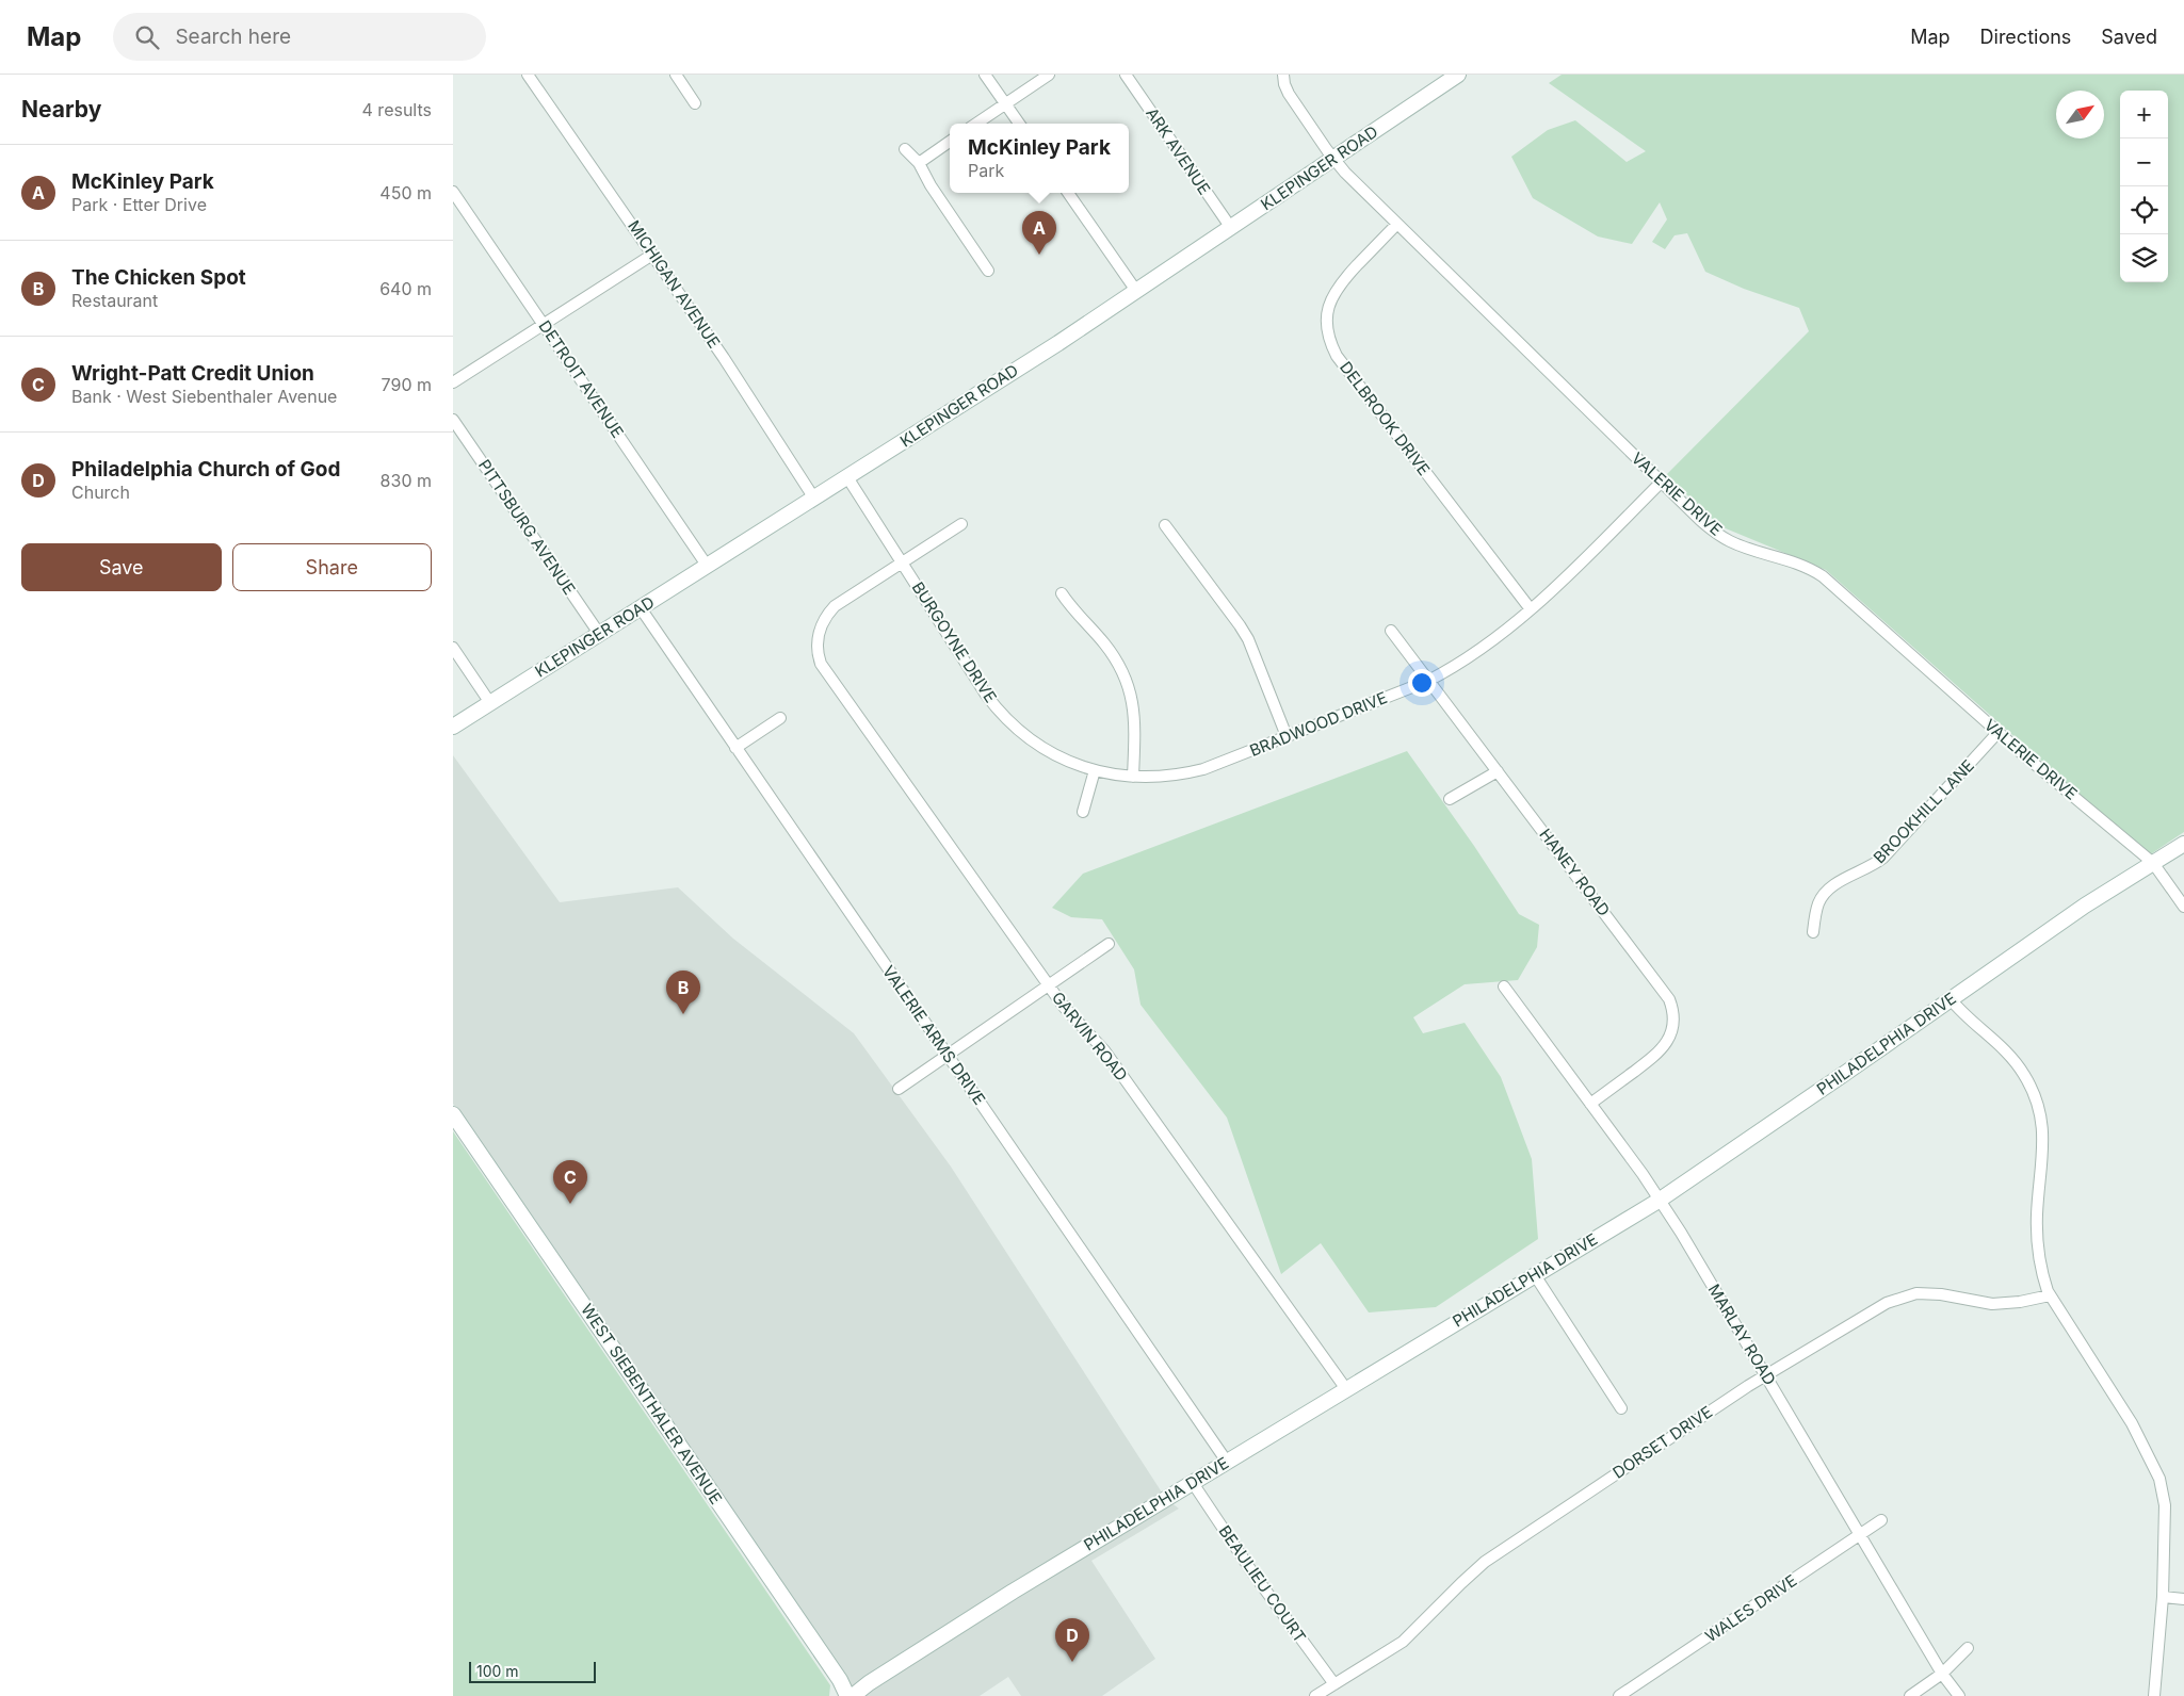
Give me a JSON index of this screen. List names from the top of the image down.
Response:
{
  "streets": {
    "main road": ["KLEPINGER ROAD", "PHILADELPHIA DRIVE", "WEST SIEBENTHALER AVENUE"],
    "street": [
      "ARK AVENUE",
      "MICHIGAN AVENUE",
      "DETROIT AVENUE",
      "DELBROOK DRIVE",
      "VALERIE DRIVE",
      "PITTSBURG AVENUE",
      "BURGOYNE DRIVE",
      "BRADWOOD DRIVE",
      "BROOKHILL LANE",
      "HANEY ROAD",
      "VALERIE ARMS DRIVE",
      "GARVIN ROAD",
      "MARLAY ROAD",
      "DORSET DRIVE",
      "BEAULIEU COURT",
      "WALES DRIVE"
    ]
  },
  "crossings": [
    ["ARK AVENUE", "KLEPINGER ROAD"],
    ["KLEPINGER ROAD", "MICHIGAN AVENUE"],
    ["KLEPINGER ROAD", "DETROIT AVENUE"],
    ["KLEPINGER ROAD", "VALERIE DRIVE"],
    ["KLEPINGER ROAD", "PITTSBURG AVENUE"],
    ["KLEPINGER ROAD", "BURGOYNE DRIVE"],
    ["KLEPINGER ROAD", "VALERIE ARMS DRIVE"],
    ["DELBROOK DRIVE", "VALERIE DRIVE"],
    ["DELBROOK DRIVE", "BRADWOOD DRIVE"],
    ["VALERIE DRIVE", "BRADWOOD DRIVE"],
    ["VALERIE DRIVE", "BROOKHILL LANE"],
    ["VALERIE DRIVE", "PHILADELPHIA DRIVE"],
    ["BURGOYNE DRIVE", "BRADWOOD DRIVE"],
    ["BURGOYNE DRIVE", "GARVIN ROAD"],
    ["BRADWOOD DRIVE", "HANEY ROAD"],
    ["HANEY ROAD", "MARLAY ROAD"],
    ["VALERIE ARMS DRIVE", "PHILADELPHIA DRIVE"],
    ["GARVIN ROAD", "PHILADELPHIA DRIVE"],
    ["PHILADELPHIA DRIVE", "MARLAY ROAD"],
    ["PHILADELPHIA DRIVE", "BEAULIEU COURT"],
    ["MARLAY ROAD", "DORSET DRIVE"],
    ["MARLAY ROAD", "WALES DRIVE"],
    ["DORSET DRIVE", "BEAULIEU COURT"]
  ],
  "scale_bar": "100 m",
  "north": "top right",
  "page": {
    "header": "Map",
    "search": "Search here",
    "nav": ["Map", "Directions", "Saved"],
    "heading": ["Nearby", "4 results"],
    "map_buttons": ["+", "−"],
    "popup": ["McKinley Park", "Park"],
    "list": [
      {
        "mark": "A",
        "name": "McKinley Park",
        "note": "Park · Etter Drive",
        "value": "450 m"
      },
      {
        "mark": "B",
        "name": "The Chicken Spot",
        "note": "Restaurant",
        "value": "640 m"
      },
      {
        "mark": "C",
        "name": "Wright-Patt Credit Union",
        "note": "Bank · West Siebenthaler Avenue",
        "value": "790 m"
      },
      {
        "mark": "D",
        "name": "Philadelphia Church of God",
        "note": "Church",
        "value": "830 m"
      }
    ],
    "pins": [
      "A",
      "B",
      "C",
      "D"
    ],
    "buttons": ["Save", "Share"],
    "scale": "100 m"
  }
}
